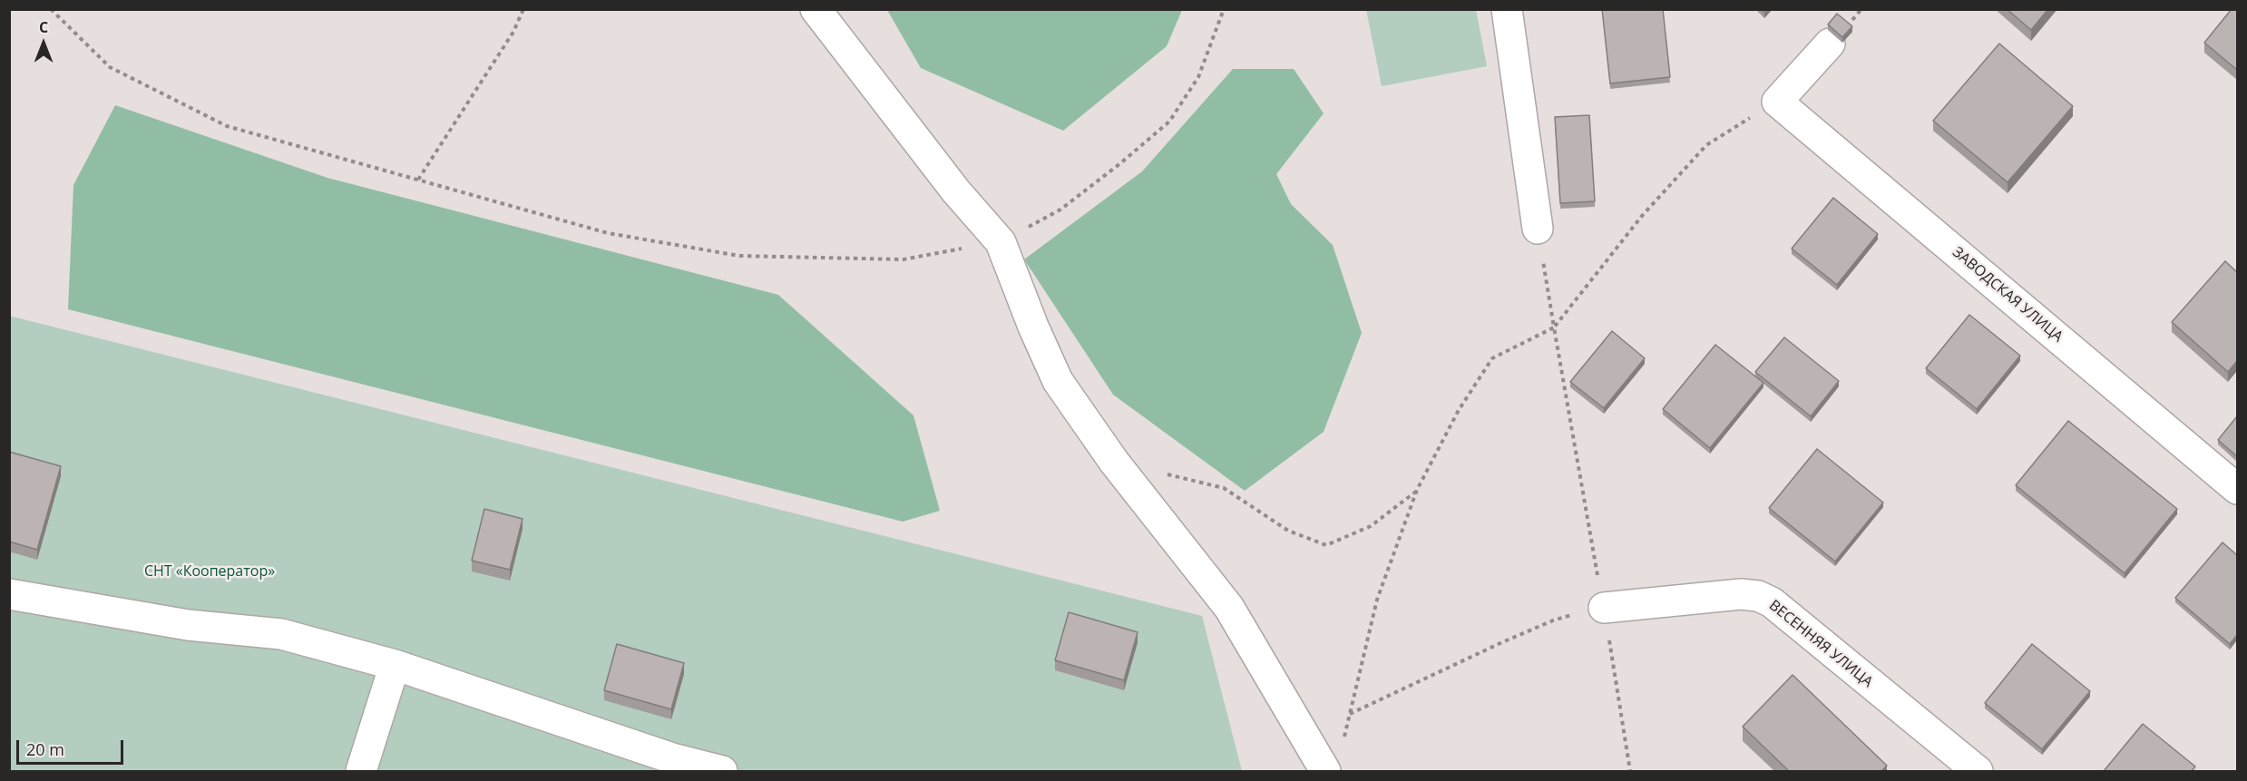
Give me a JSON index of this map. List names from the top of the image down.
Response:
{
  "streets": {
    "street": ["ЗАВОДСКАЯ УЛИЦА", "ВЕСЕННЯЯ УЛИЦА"]
  },
  "parks": ["СНТ «Кооператор»"],
  "scale_bar": "20 m",
  "north": "top"
}
